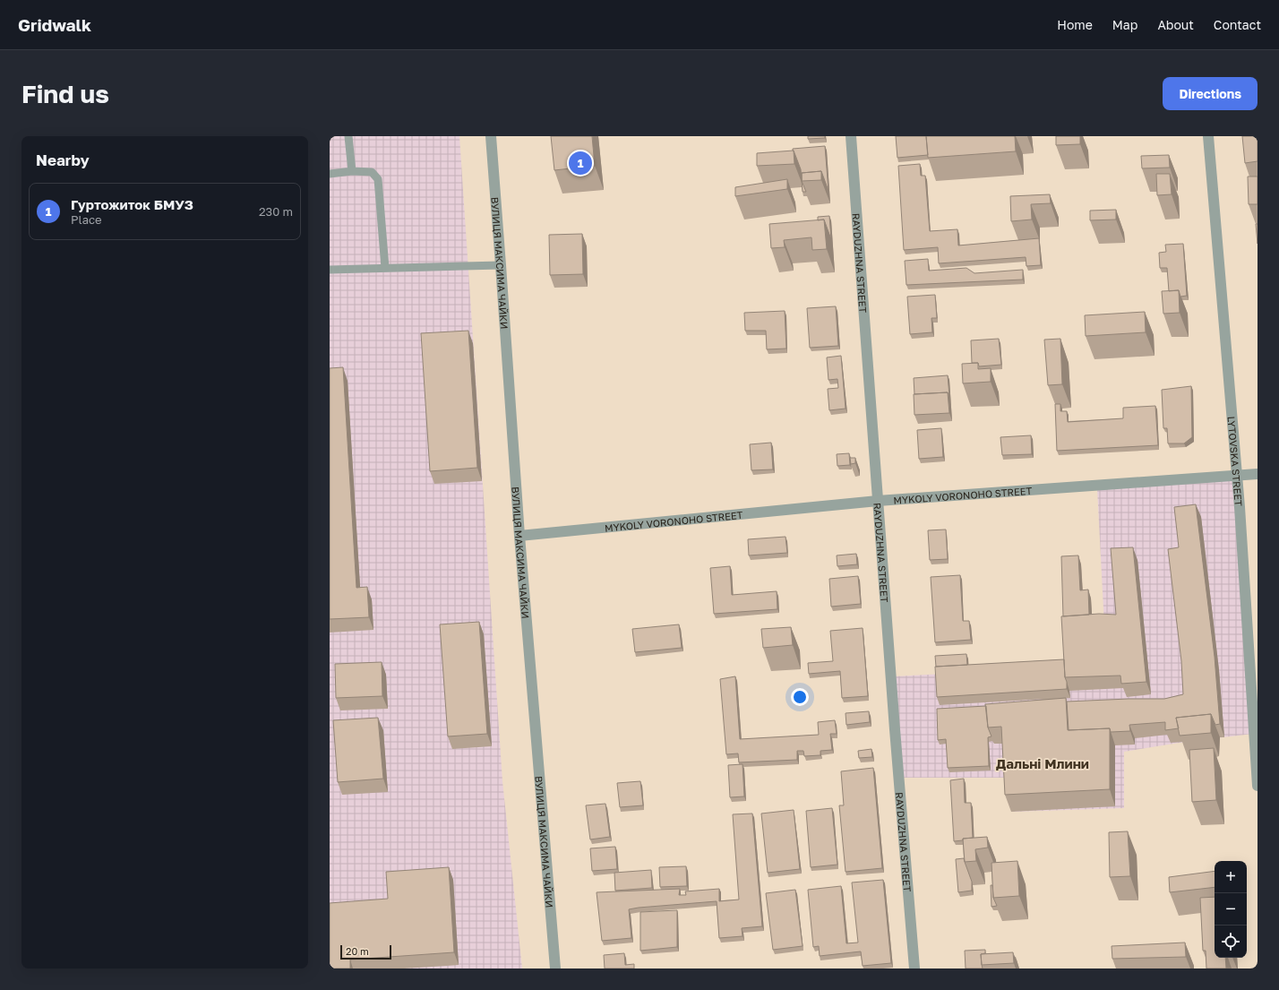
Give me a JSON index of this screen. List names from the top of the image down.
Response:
{
  "streets": {
    "street": [
      "ВУЛИЦЯ МАКСИМА ЧАЙКИ",
      "RAYDUZHNA STREET",
      "LYTOVSKA STREET",
      "MYKOLY VORONOHO STREET"
    ]
  },
  "crossings": [
    ["ВУЛИЦЯ МАКСИМА ЧАЙКИ", "MYKOLY VORONOHO STREET"],
    ["RAYDUZHNA STREET", "MYKOLY VORONOHO STREET"],
    ["LYTOVSKA STREET", "MYKOLY VORONOHO STREET"]
  ],
  "districts": ["Дальні Млини"],
  "scale_bar": "20 m",
  "page": {
    "header": "Gridwalk",
    "nav": [
      "Home",
      "Map",
      "About",
      "Contact"
    ],
    "buttons": "Directions",
    "title": "Find us",
    "heading": "Nearby",
    "pins": "1",
    "list": [
      {
        "mark": "1",
        "name": "Гуртожиток БМУЗ",
        "note": "Place",
        "value": "230 m"
      }
    ],
    "map_buttons": ["+", "−"],
    "scale": "20 m"
  }
}
